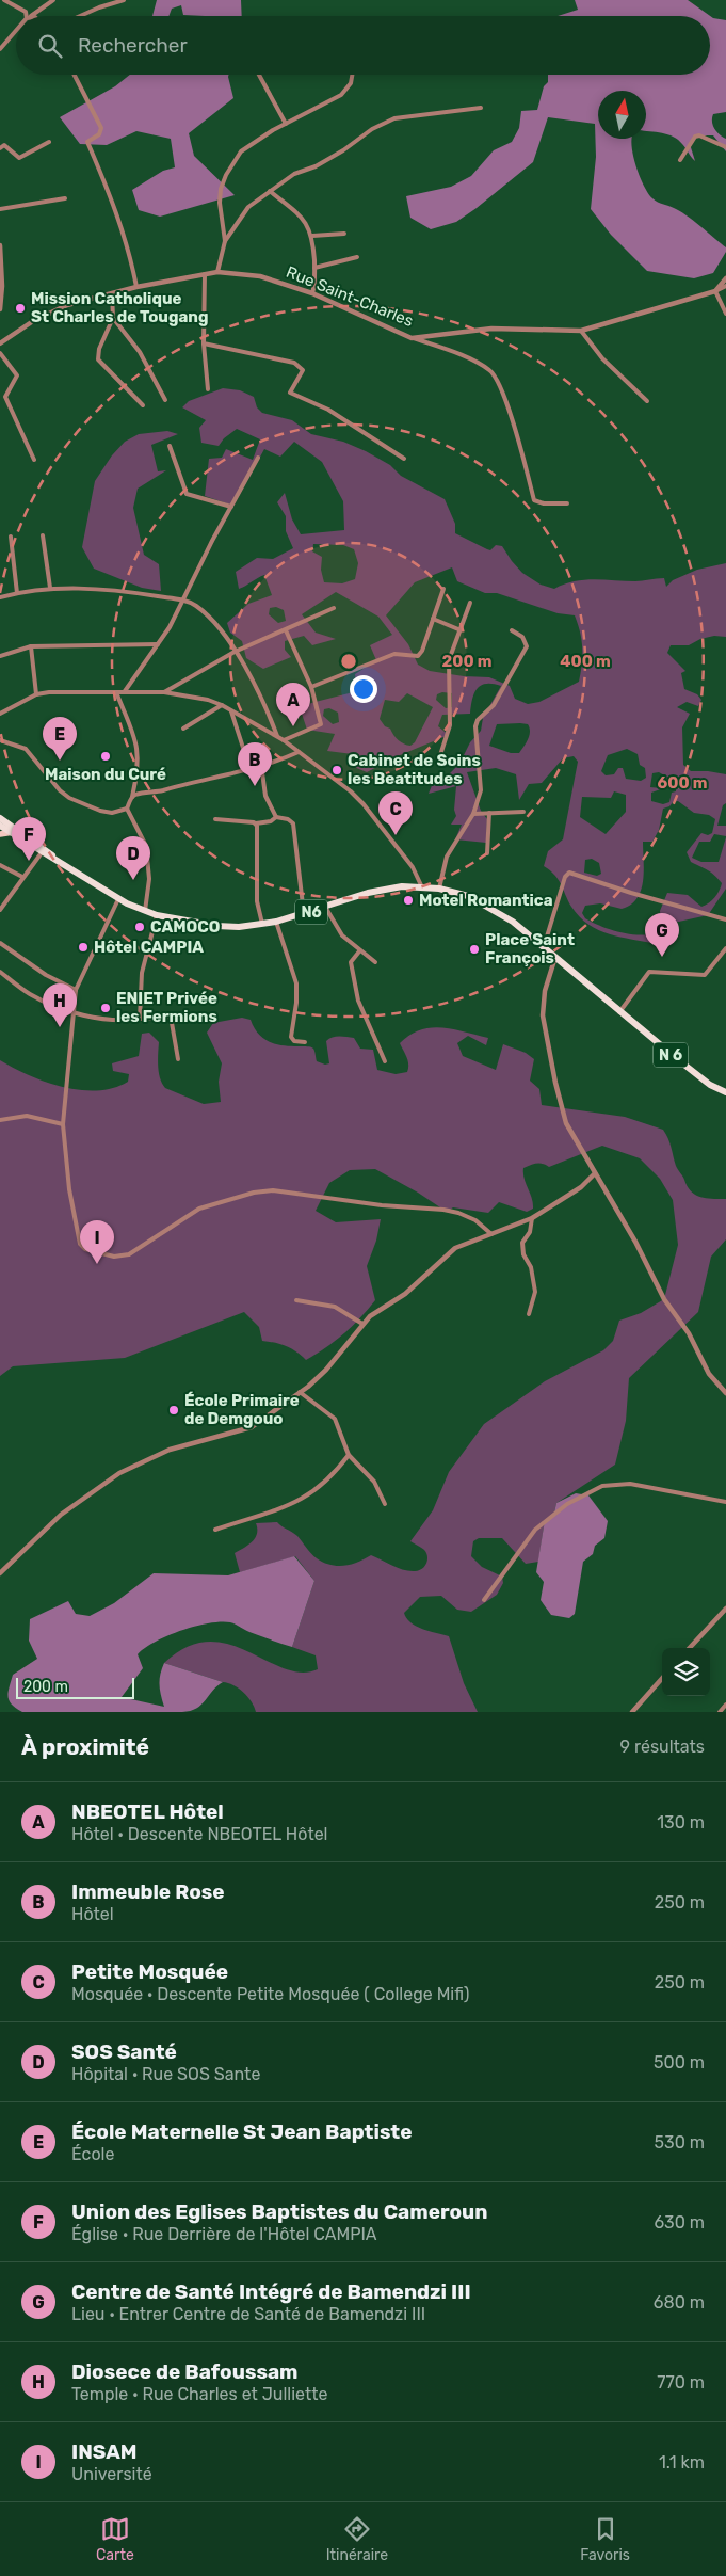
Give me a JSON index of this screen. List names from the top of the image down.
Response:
{
  "streets": {
    "highway": ["N6", "N 6"],
    "street": ["Rue Saint-Charles"]
  },
  "places": [
    "Mission Catholique St Charles de Tougang",
    "Maison du Curé",
    "Cabinet de Soins les Beatitudes",
    "Motel Romantica",
    "CAMOCO",
    "Hôtel CAMPIA",
    "Place Saint François",
    "ENIET Privée les Fermions",
    "École Primaire de Demgouo"
  ],
  "scale_bar": "200 m",
  "north": "top",
  "page": {
    "search": "Rechercher",
    "pins": [
      "A",
      "E",
      "B",
      "C",
      "F",
      "D",
      "G",
      "H",
      "I"
    ],
    "scale": "200 m",
    "heading": ["À proximité", "9 résultats"],
    "list": [
      {
        "mark": "A",
        "name": "NBEOTEL Hôtel",
        "note": "Hôtel · Descente NBEOTEL Hôtel",
        "value": "130 m"
      },
      {
        "mark": "B",
        "name": "Immeuble Rose",
        "note": "Hôtel",
        "value": "250 m"
      },
      {
        "mark": "C",
        "name": "Petite Mosquée",
        "note": "Mosquée · Descente Petite Mosquée ( College Mifi)",
        "value": "250 m"
      },
      {
        "mark": "D",
        "name": "SOS Santé",
        "note": "Hôpital · Rue SOS Sante",
        "value": "500 m"
      },
      {
        "mark": "E",
        "name": "École Maternelle St Jean Baptiste",
        "note": "École",
        "value": "530 m"
      },
      {
        "mark": "F",
        "name": "Union des Eglises Baptistes du Cameroun",
        "note": "Église · Rue Derrière de l'Hôtel CAMPIA",
        "value": "630 m"
      },
      {
        "mark": "G",
        "name": "Centre de Santé Intégré de Bamendzi III",
        "note": "Lieu · Entrer Centre de Santé de Bamendzi III",
        "value": "680 m"
      },
      {
        "mark": "H",
        "name": "Diosece de Bafoussam",
        "note": "Temple · Rue Charles et Julliette",
        "value": "770 m"
      },
      {
        "mark": "I",
        "name": "INSAM",
        "note": "Université",
        "value": "1.1 km"
      }
    ],
    "nav": ["Carte", "Itinéraire", "Favoris"]
  },
  "rings": ["200 m", "400 m", "600 m"]
}
